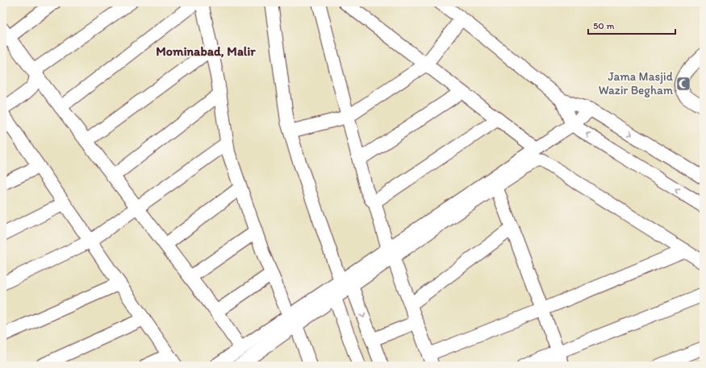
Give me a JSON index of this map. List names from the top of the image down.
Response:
{
  "districts": ["Mominabad, Malir"],
  "places": {
    "mosque": ["Jama Masjid Wazir Begham"]
  },
  "scale_bar": "50 m"
}
